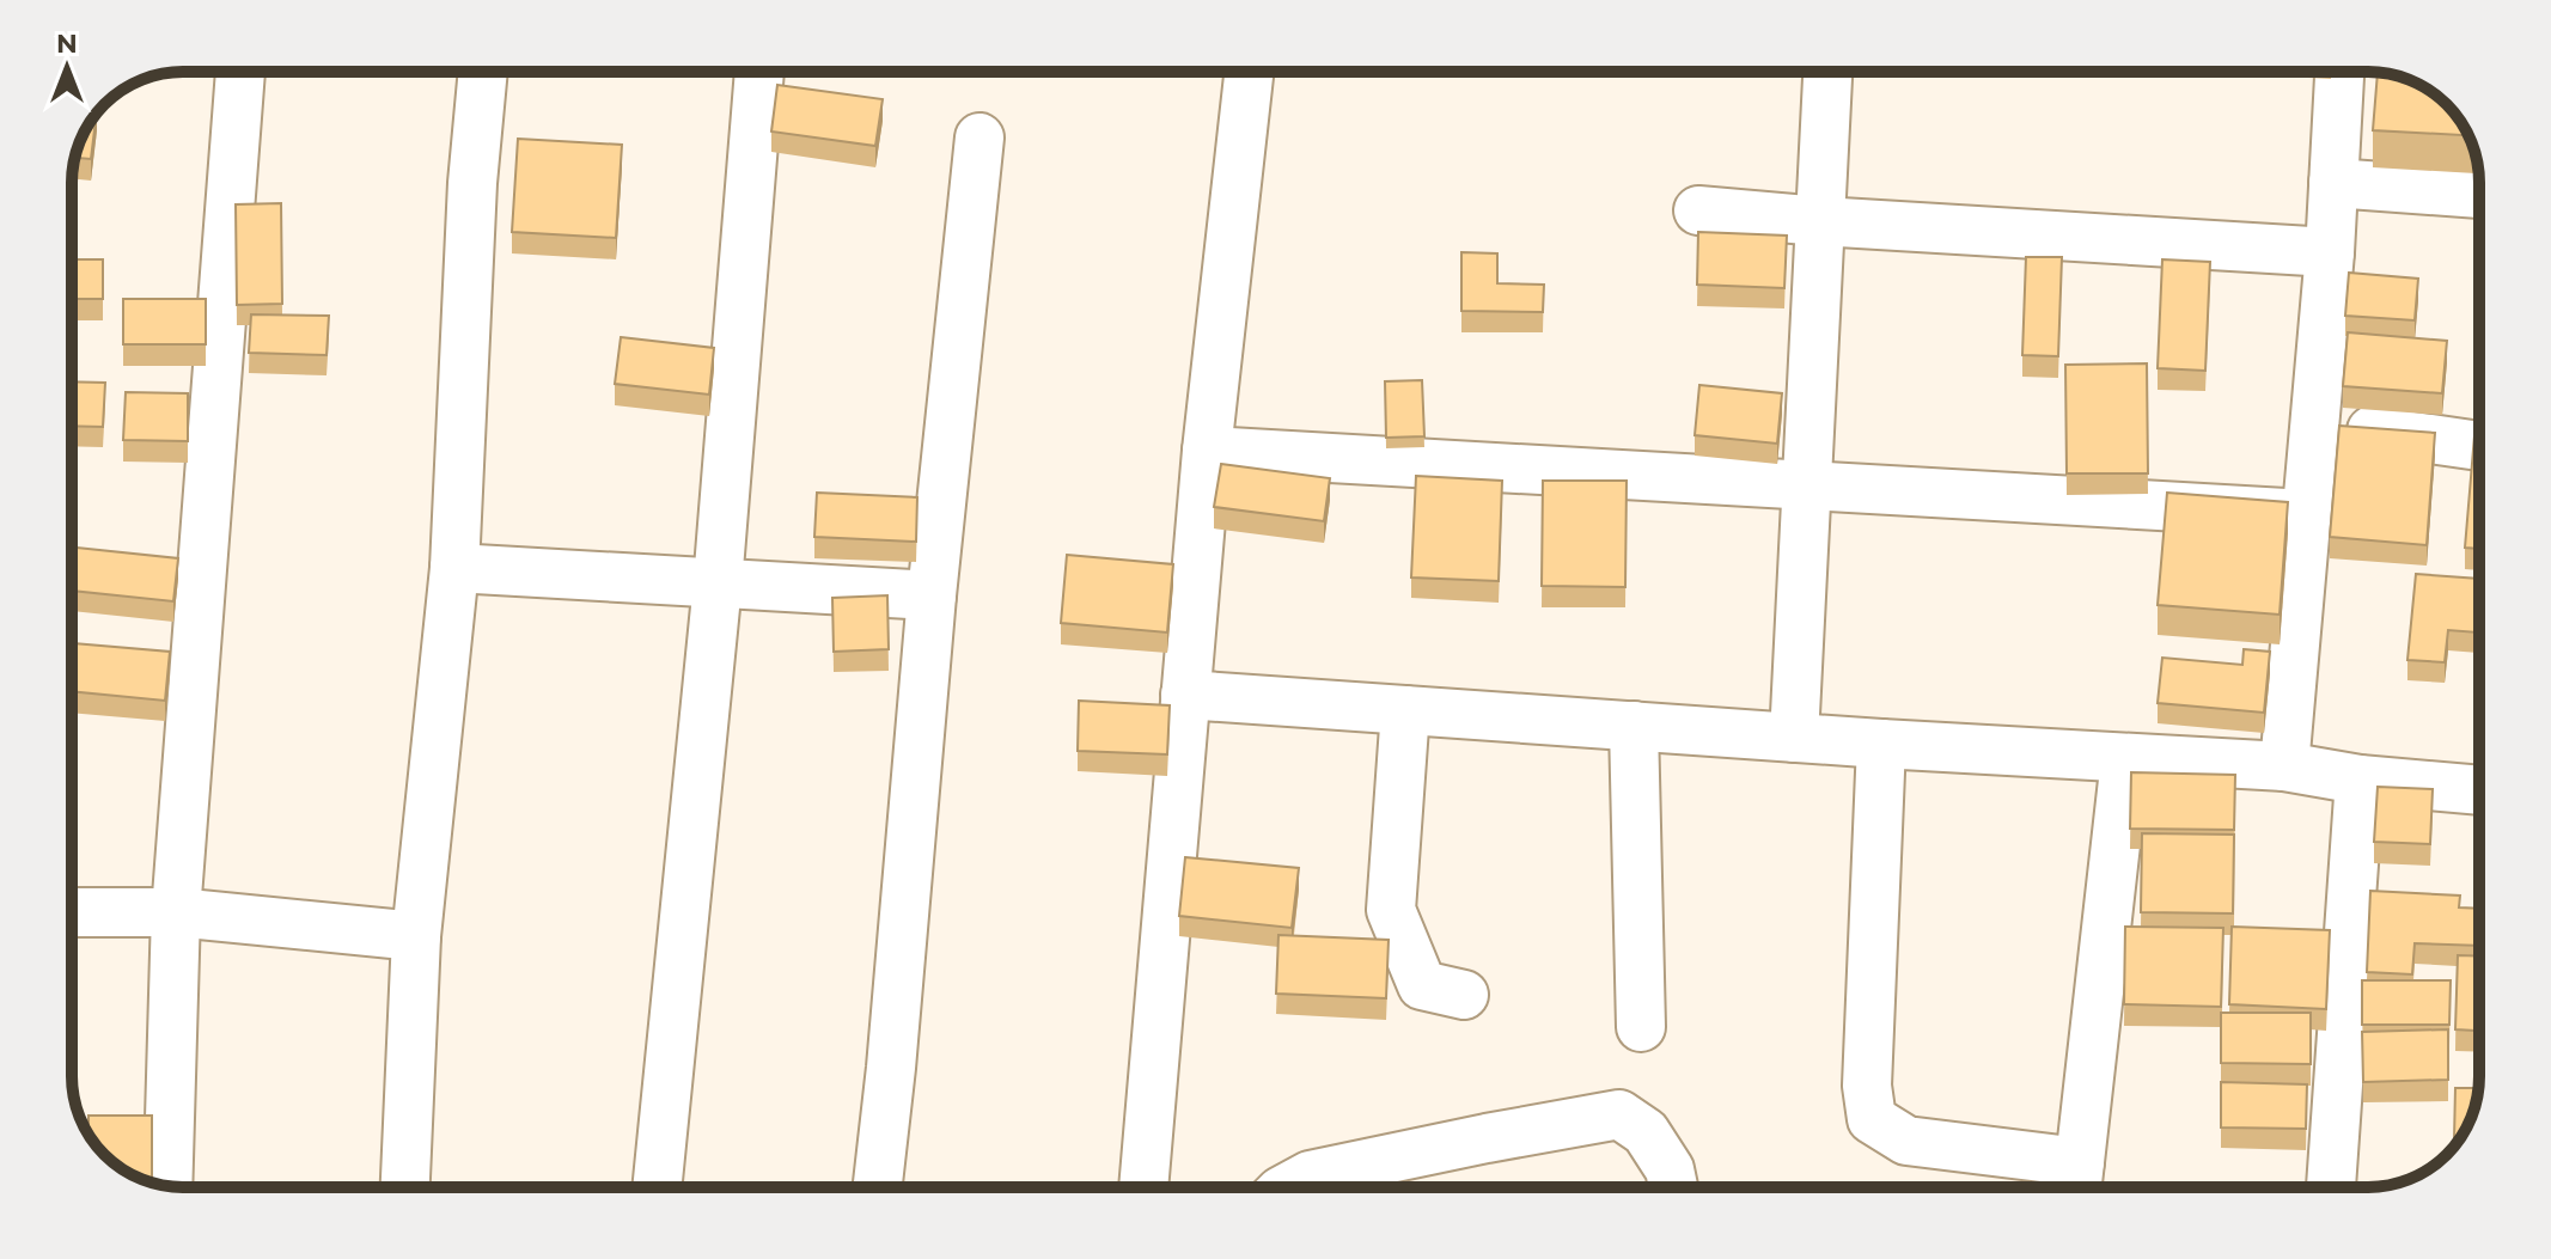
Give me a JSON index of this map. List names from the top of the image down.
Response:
{
  "north": "top"
}
